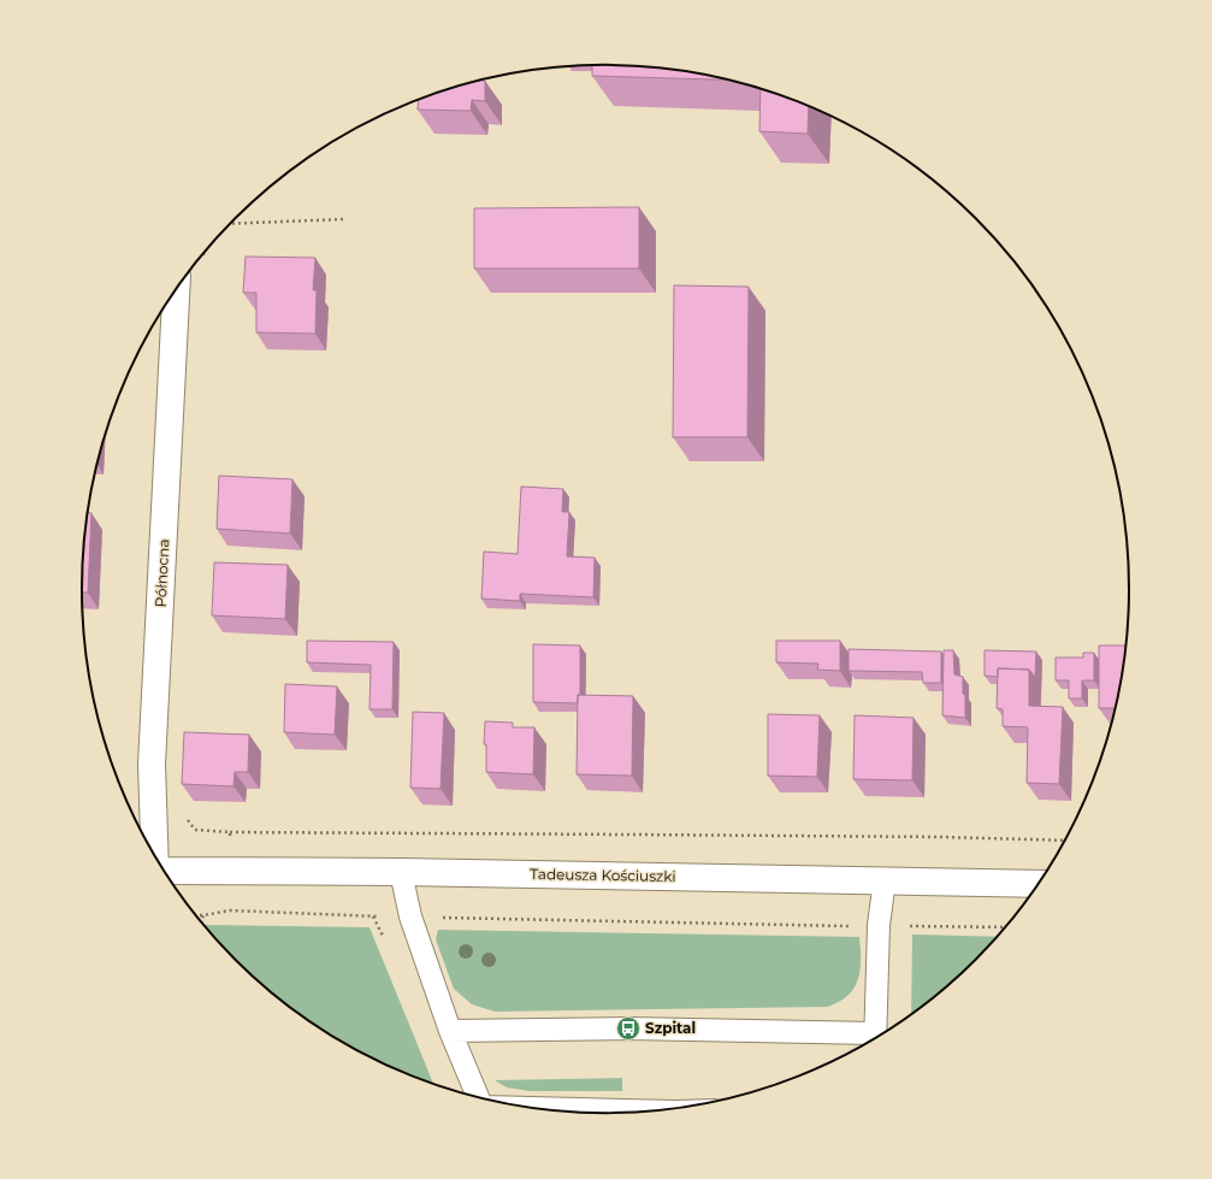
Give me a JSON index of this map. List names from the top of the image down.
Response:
{
  "streets": {
    "street": ["Północna", "Tadeusza Kościuszki"]
  },
  "places": {
    "bus stop": ["Szpital"]
  }
}
